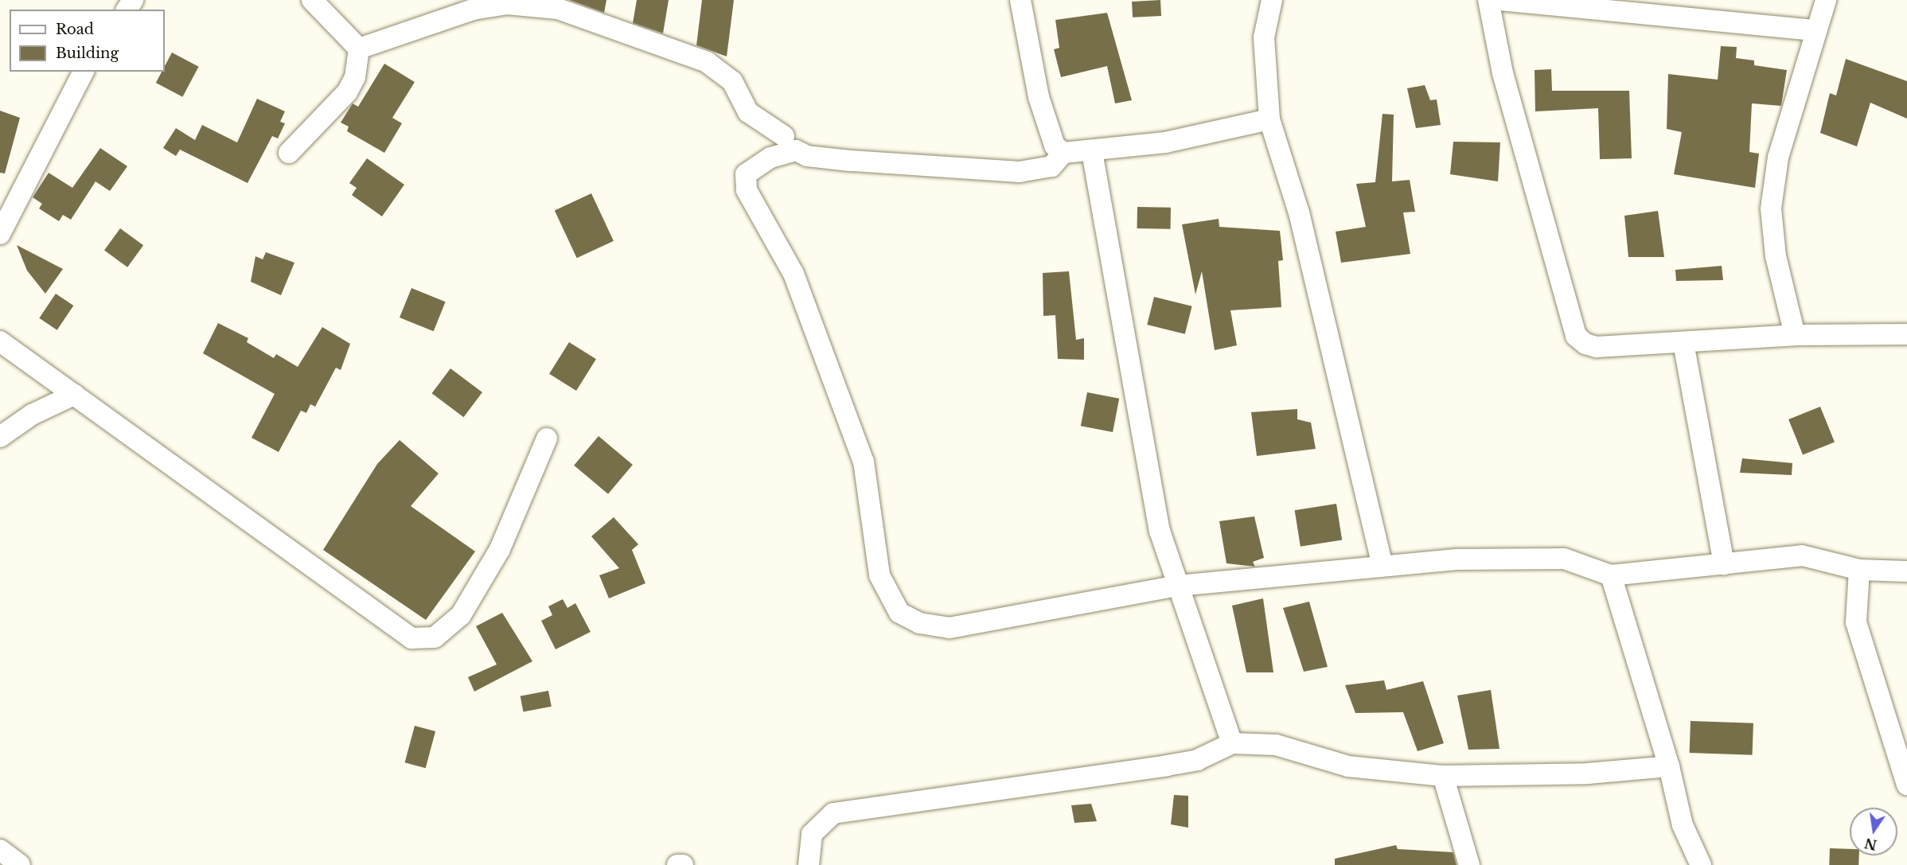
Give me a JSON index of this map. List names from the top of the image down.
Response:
{
  "legend": ["Road", "Building"],
  "north": "bottom"
}
